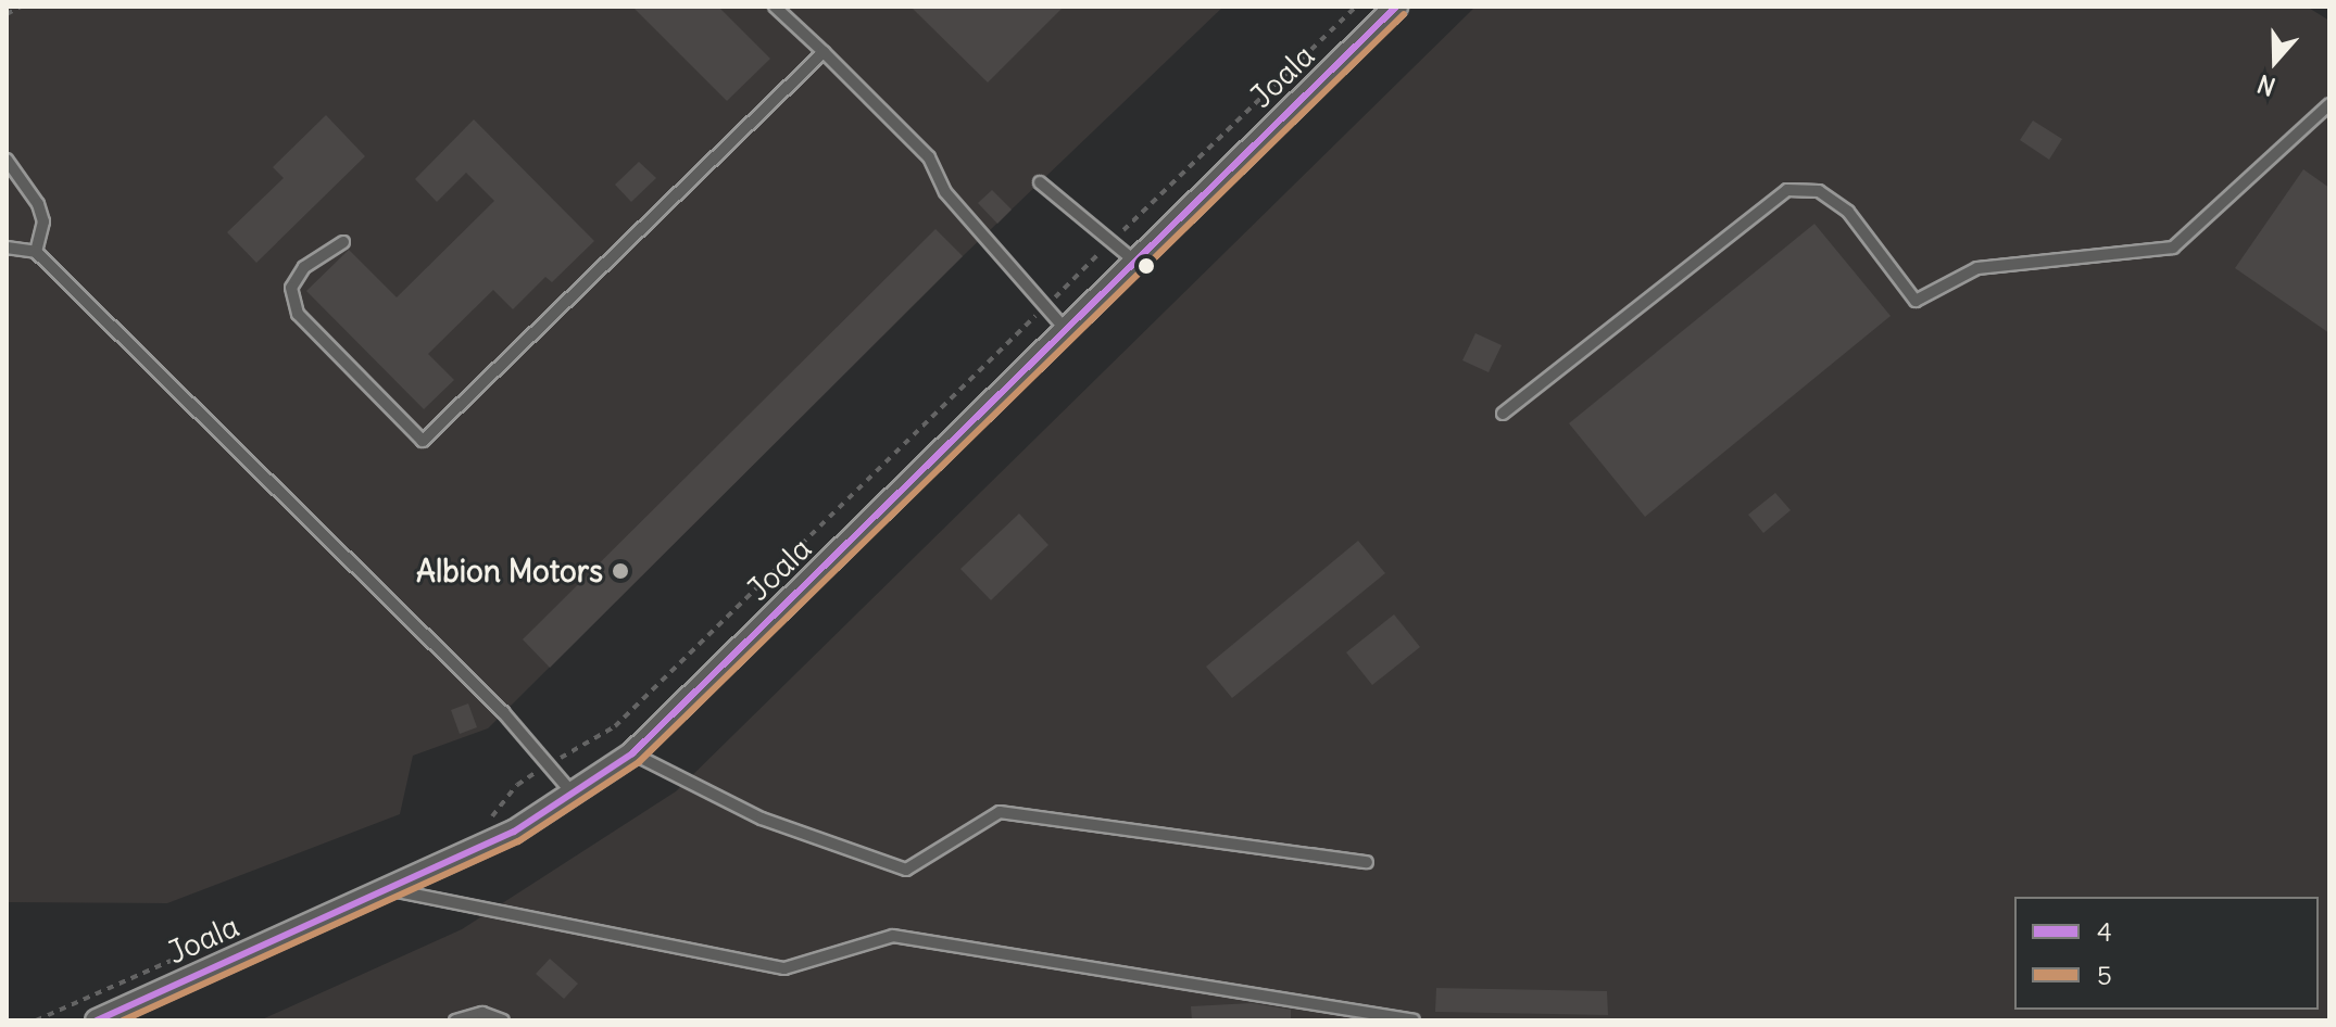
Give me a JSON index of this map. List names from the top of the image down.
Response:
{
  "streets": {
    "street": ["Joala"]
  },
  "places": ["Albion Motors"],
  "lines": ["transit line 4", "transit line 5"],
  "legend": ["4", "5"],
  "north": "bottom"
}
